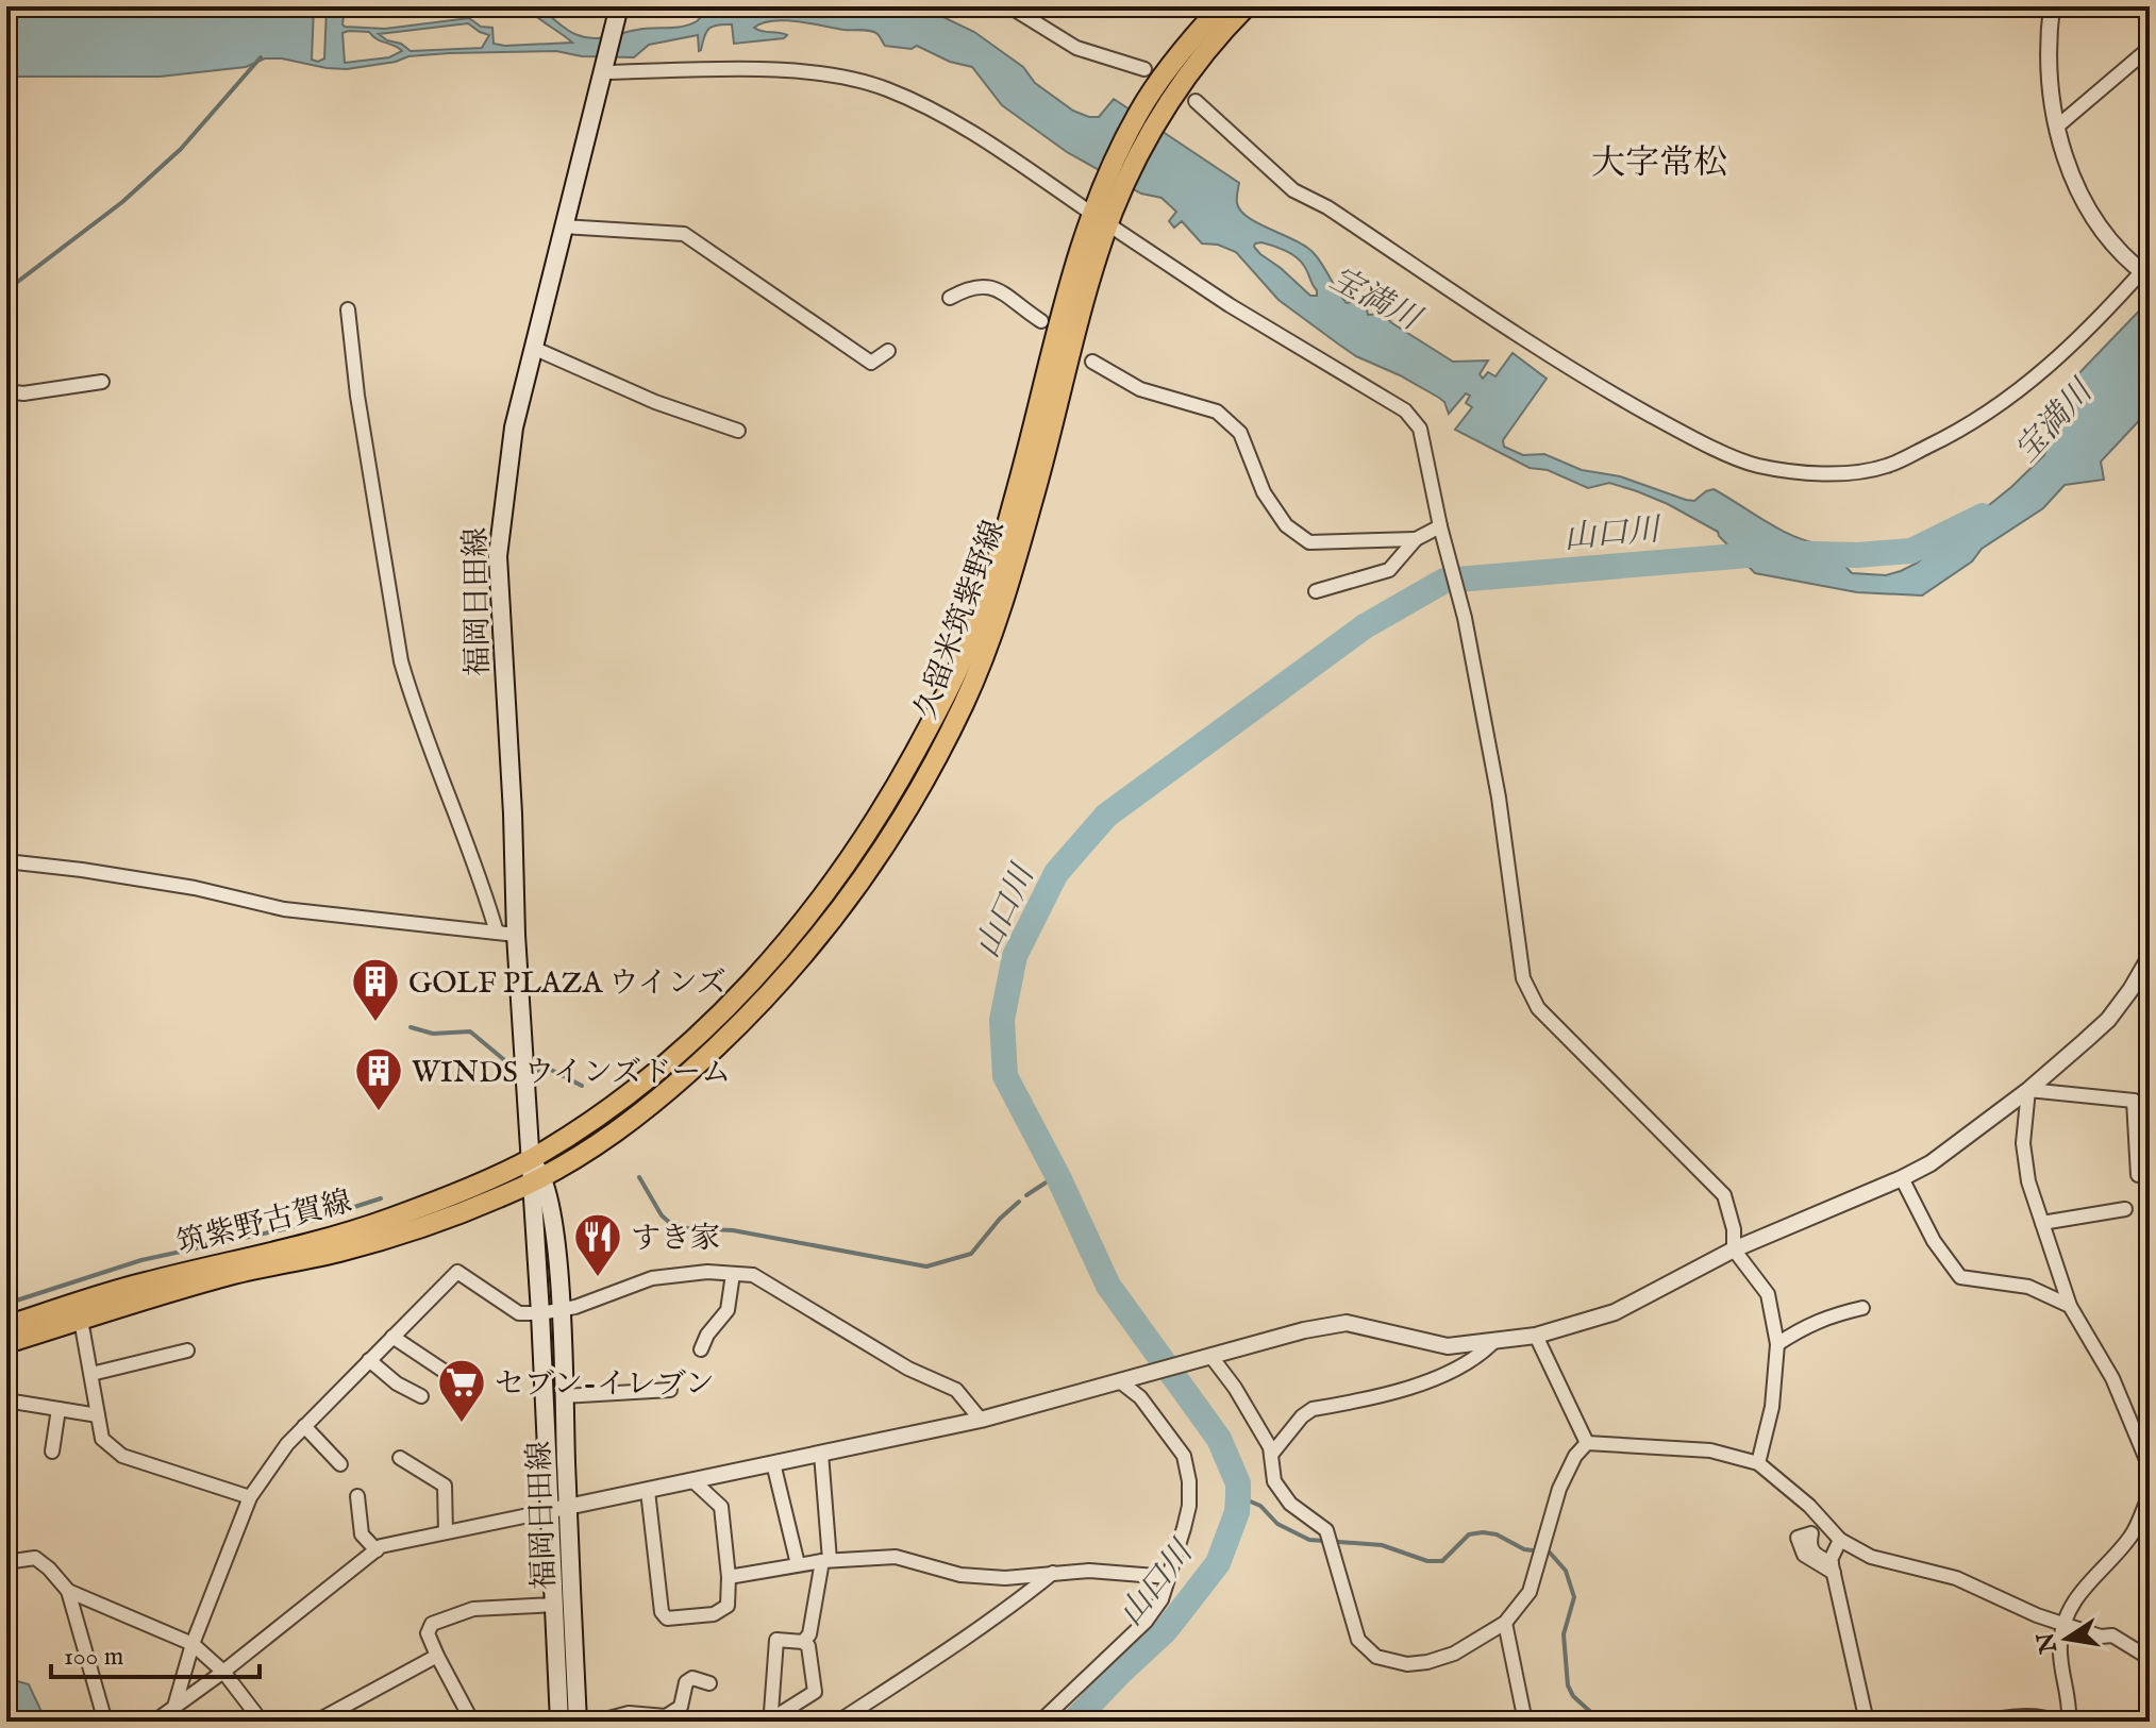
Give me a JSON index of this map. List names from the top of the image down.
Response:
{
  "streets": {
    "main road": ["福岡日田線", "久留米筑紫野線", "筑紫野古賀線"]
  },
  "crossings": [
    ["福岡日田線", "久留米筑紫野線"],
    ["福岡日田線", "筑紫野古賀線"],
    ["久留米筑紫野線", "筑紫野古賀線"]
  ],
  "districts": ["大字常松"],
  "water": ["宝満川", "山口川"],
  "places": {
    "building": ["GOLF PLAZA ウインズ", "WINDS ウインズドーム"],
    "restaurant": ["すき家"],
    "supermarket": ["セブン-イレブン"]
  },
  "scale_bar": "100 m",
  "north": "left"
}
